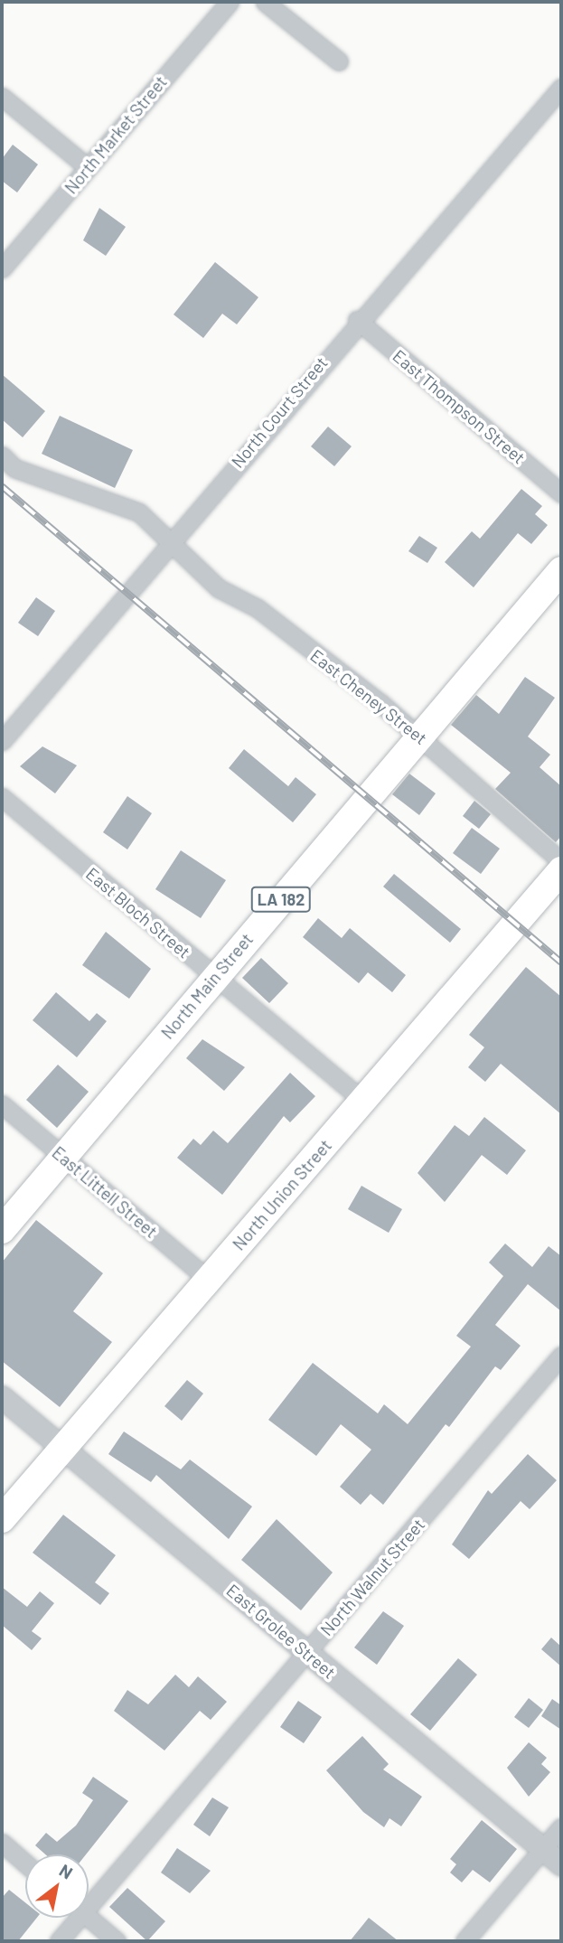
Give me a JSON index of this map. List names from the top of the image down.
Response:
{
  "streets": {
    "main road": ["LA 182", "North Main Street", "North Union Street"],
    "street": [
      "North Market Street",
      "East Thompson Street",
      "North Court Street",
      "East Cheney Street",
      "East Bloch Street",
      "East Littell Street",
      "North Walnut Street",
      "East Grolee Street"
    ]
  },
  "crossings": [
    ["East Thompson Street", "North Court Street"],
    ["North Court Street", "East Cheney Street"],
    ["East Cheney Street", "North Main Street"],
    ["East Bloch Street", "North Main Street"],
    ["East Bloch Street", "North Union Street"],
    ["North Main Street", "East Littell Street"],
    ["East Littell Street", "North Union Street"],
    ["North Union Street", "East Grolee Street"],
    ["North Walnut Street", "East Grolee Street"]
  ],
  "north": "top right"
}
